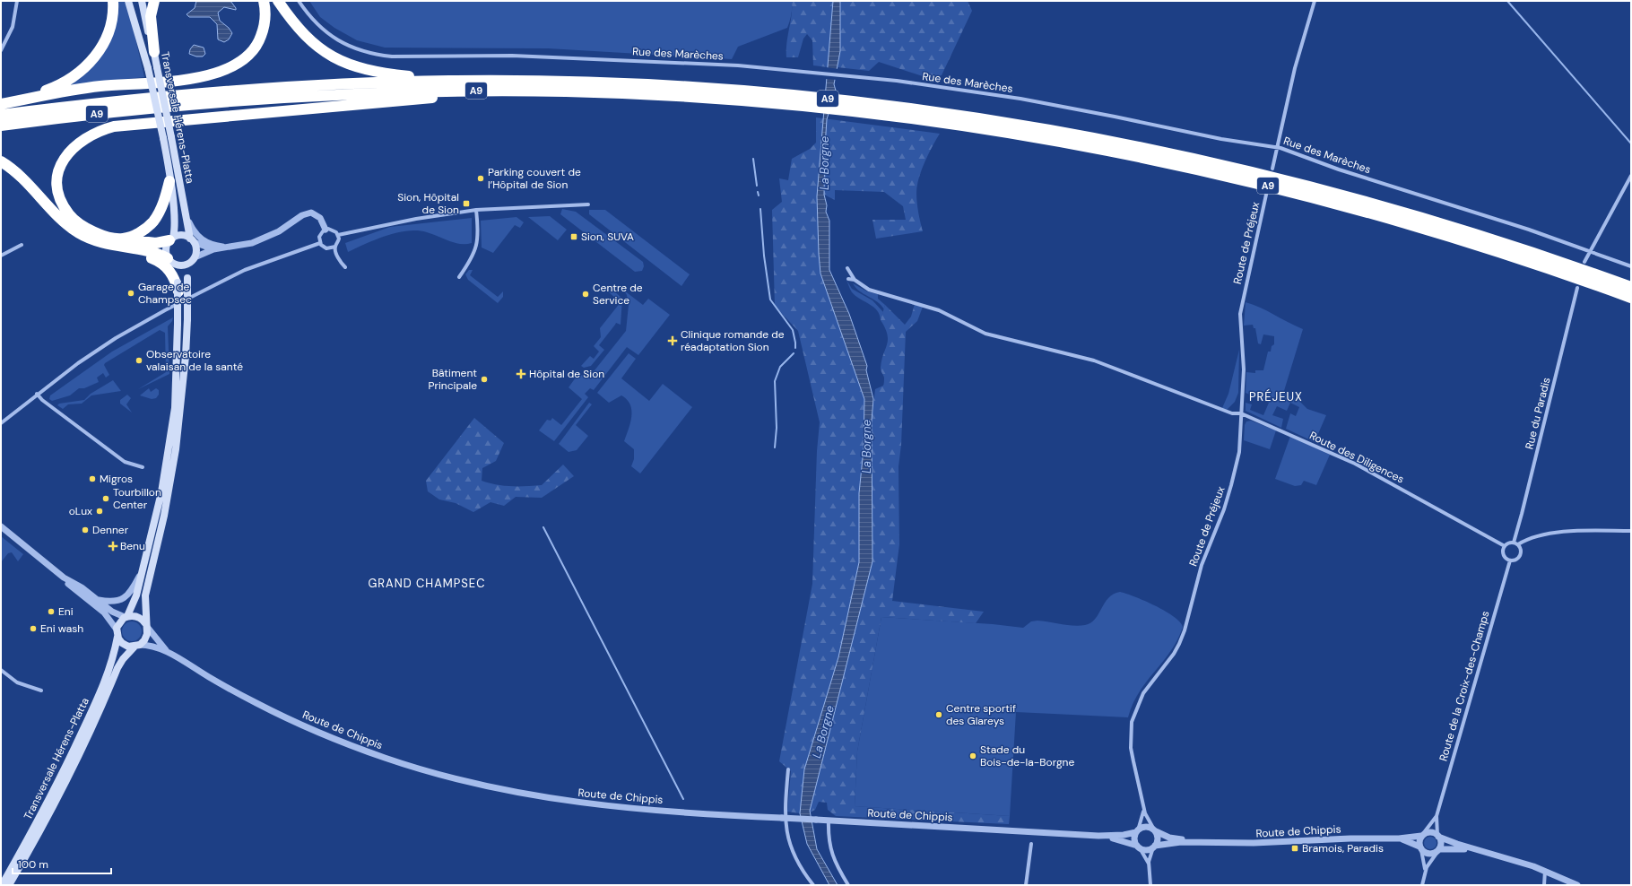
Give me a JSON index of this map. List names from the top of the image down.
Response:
{
  "streets": {
    "highway": ["A9"],
    "main road": ["Transversale Hérens-Platta"],
    "street": [
      "Rue des Marèches",
      "Route de Préjeux",
      "Rue du Paradis",
      "Route des Diligences",
      "Route de la Croix-des-Champs",
      "Route de Chippis"
    ]
  },
  "crossings": [
    ["Transversale Hérens-Platta", "Route de Chippis"],
    ["Route de Préjeux", "Route des Diligences"],
    ["Route de Préjeux", "Route de Chippis"],
    ["Rue du Paradis", "Route des Diligences"],
    ["Rue du Paradis", "Route de la Croix-des-Champs"],
    ["Route des Diligences", "Route de la Croix-des-Champs"],
    ["Route de la Croix-des-Champs", "Route de Chippis"]
  ],
  "districts": ["PRÉJEUX", "GRAND CHAMPSEC"],
  "water": ["La Borgne"],
  "places": {
    "other": [
      "Parking couvert de l’Hôpital de Sion",
      "Garage de Champsec",
      "Centre de Service",
      "Observatoire valaisan de la santé",
      "Bâtiment Principale",
      "Migros",
      "Tourbillon Center",
      "oLux",
      "Denner",
      "Eni",
      "Eni wash",
      "Centre sportif des Glareys",
      "Stade du Bois-de-la-Borgne"
    ],
    "transit": ["Sion, Hôpital de Sion", "Sion, SUVA", "Bramois, Paradis"],
    "health": ["Clinique romande de réadaptation Sion", "Hôpital de Sion", "Benu"]
  },
  "scale_bar": "100 m"
}
